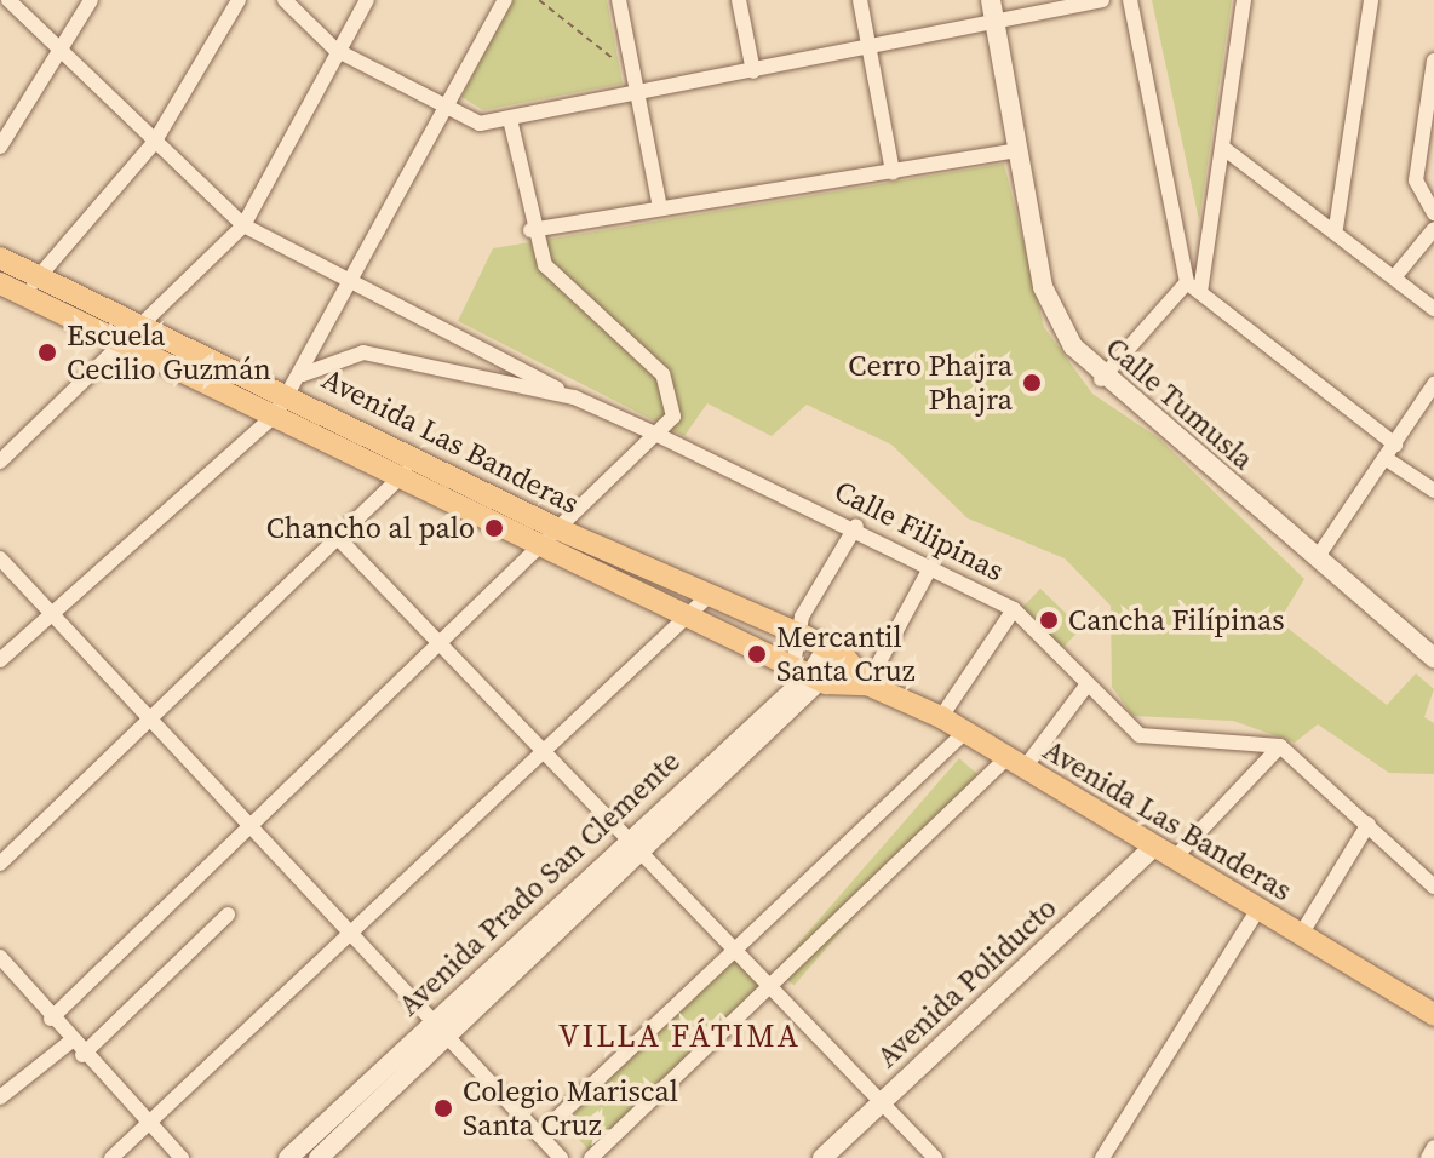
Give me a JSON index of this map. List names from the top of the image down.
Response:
{
  "streets": {
    "main road": [
      "Calle Tumusla",
      "Avenida Las Banderas",
      "Avenida Prado San Clemente",
      "Avenida Poliducto"
    ],
    "street": ["Calle Filipinas"]
  },
  "crossings": [
    ["Avenida Las Banderas", "Calle Filipinas"],
    ["Avenida Las Banderas", "Avenida Prado San Clemente"],
    ["Avenida Las Banderas", "Avenida Poliducto"]
  ],
  "districts": ["VILLA FÁTIMA"],
  "places": [
    "Escuela Cecilio Guzmán",
    "Cerro Phajra Phajra",
    "Chancho al palo",
    "Cancha Filípinas",
    "Mercantil Santa Cruz",
    "Colegio Mariscal Santa Cruz"
  ]
}
